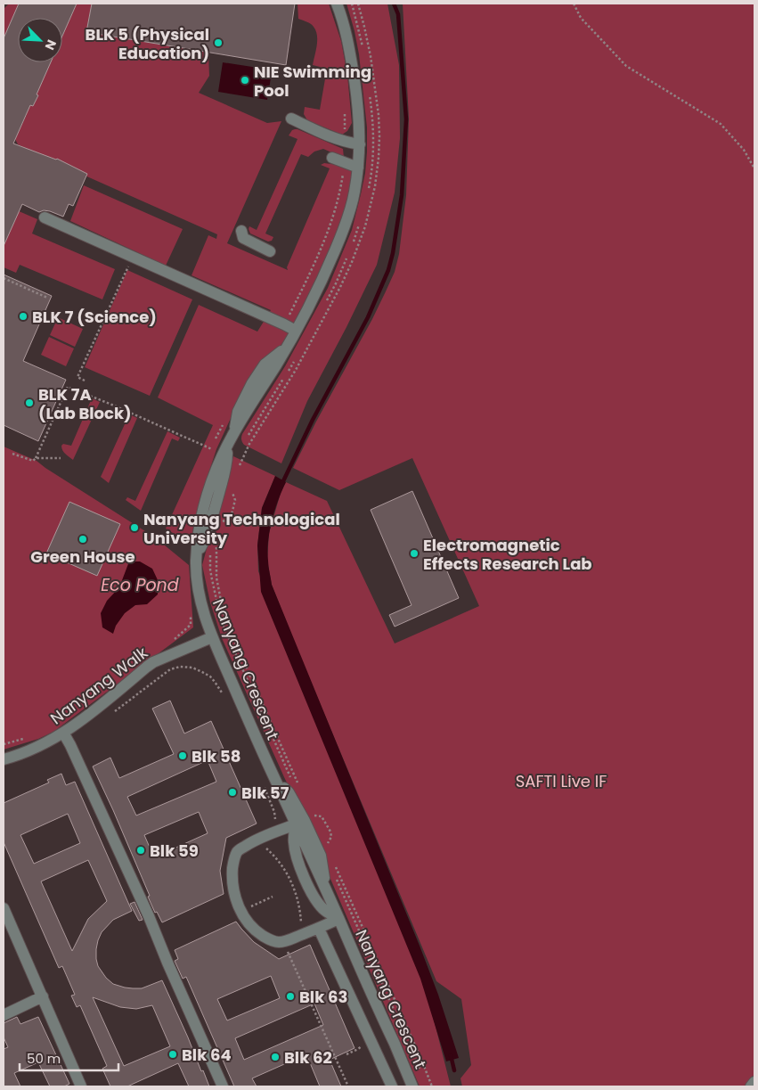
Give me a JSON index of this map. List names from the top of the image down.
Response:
{
  "streets": {
    "street": ["Nanyang Crescent", "Nanyang Walk"]
  },
  "crossings": [
    ["Nanyang Crescent", "Nanyang Walk"]
  ],
  "water": ["Eco Pond"],
  "parks": ["SAFTI Live IF"],
  "places": [
    "BLK 5 (Physical Education)",
    "NIE Swimming Pool",
    "BLK 7 (Science)",
    "BLK 7A (Lab Block)",
    "Nanyang Technological University",
    "Green House",
    "Electromagnetic Effects Research Lab",
    "Blk 58",
    "Blk 57",
    "Blk 59",
    "Blk 63",
    "Blk 64",
    "Blk 62"
  ],
  "scale_bar": "50 m",
  "north": "bottom right"
}
